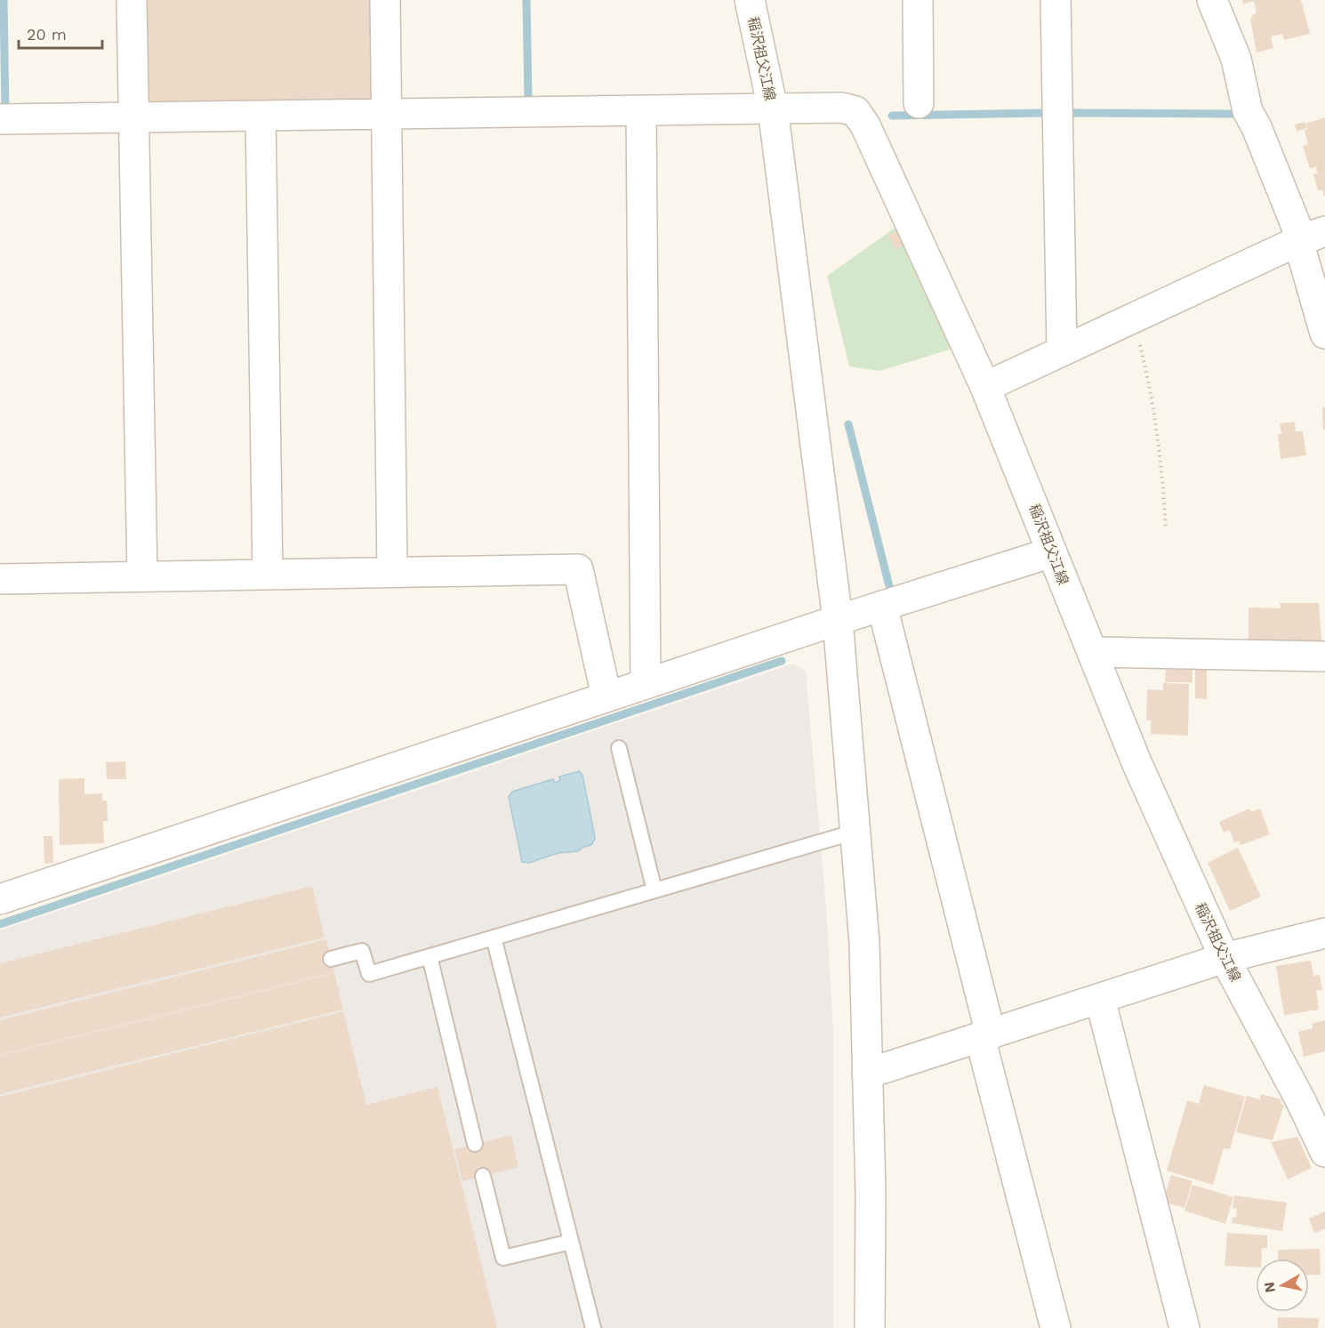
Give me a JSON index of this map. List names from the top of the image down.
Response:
{
  "streets": {
    "street": ["稲沢祖父江線"]
  },
  "scale_bar": "20 m",
  "north": "left"
}
